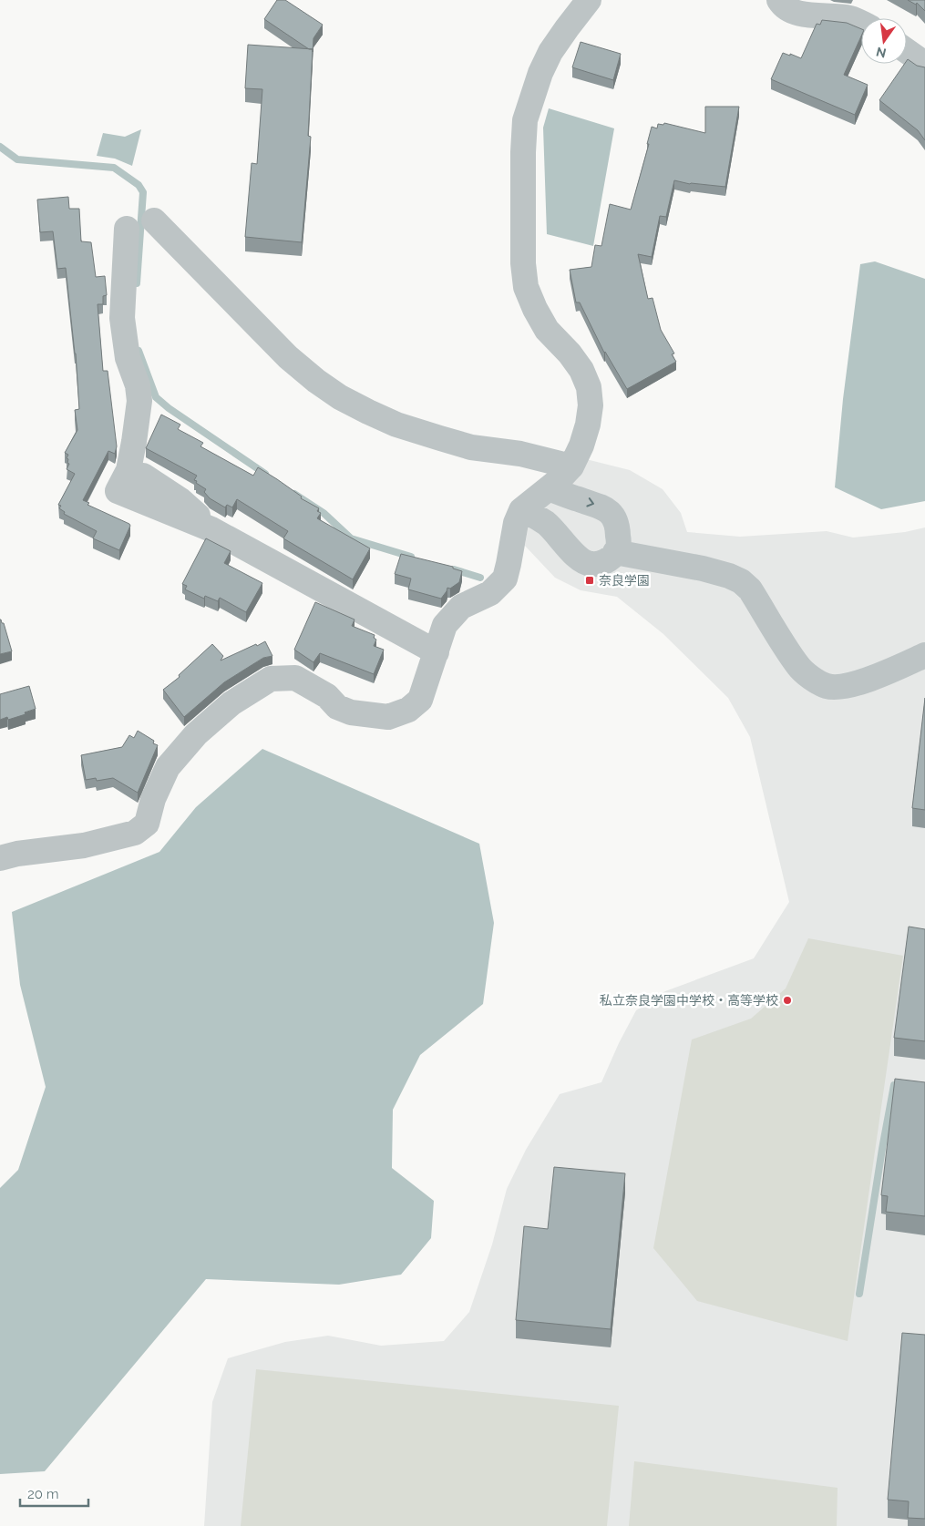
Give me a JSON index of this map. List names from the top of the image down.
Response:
{
  "places": {
    "transit": ["奈良学園"],
    "other": ["私立奈良学園中学校・高等学校"]
  },
  "scale_bar": "20 m",
  "north": "bottom"
}
